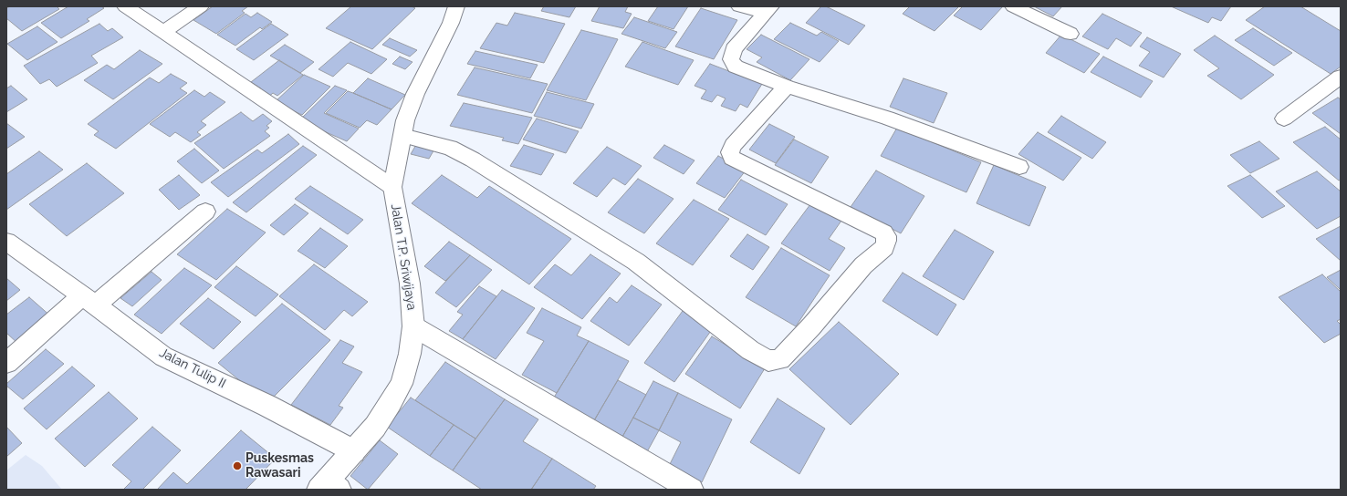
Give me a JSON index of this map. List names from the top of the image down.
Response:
{
  "streets": {
    "street": ["Jalan T.P. Sriwijaya", "Jalan Tulip II"]
  },
  "crossings": [
    ["Jalan T.P. Sriwijaya", "Jalan Tulip II"]
  ],
  "places": ["Puskesmas Rawasari"]
}
